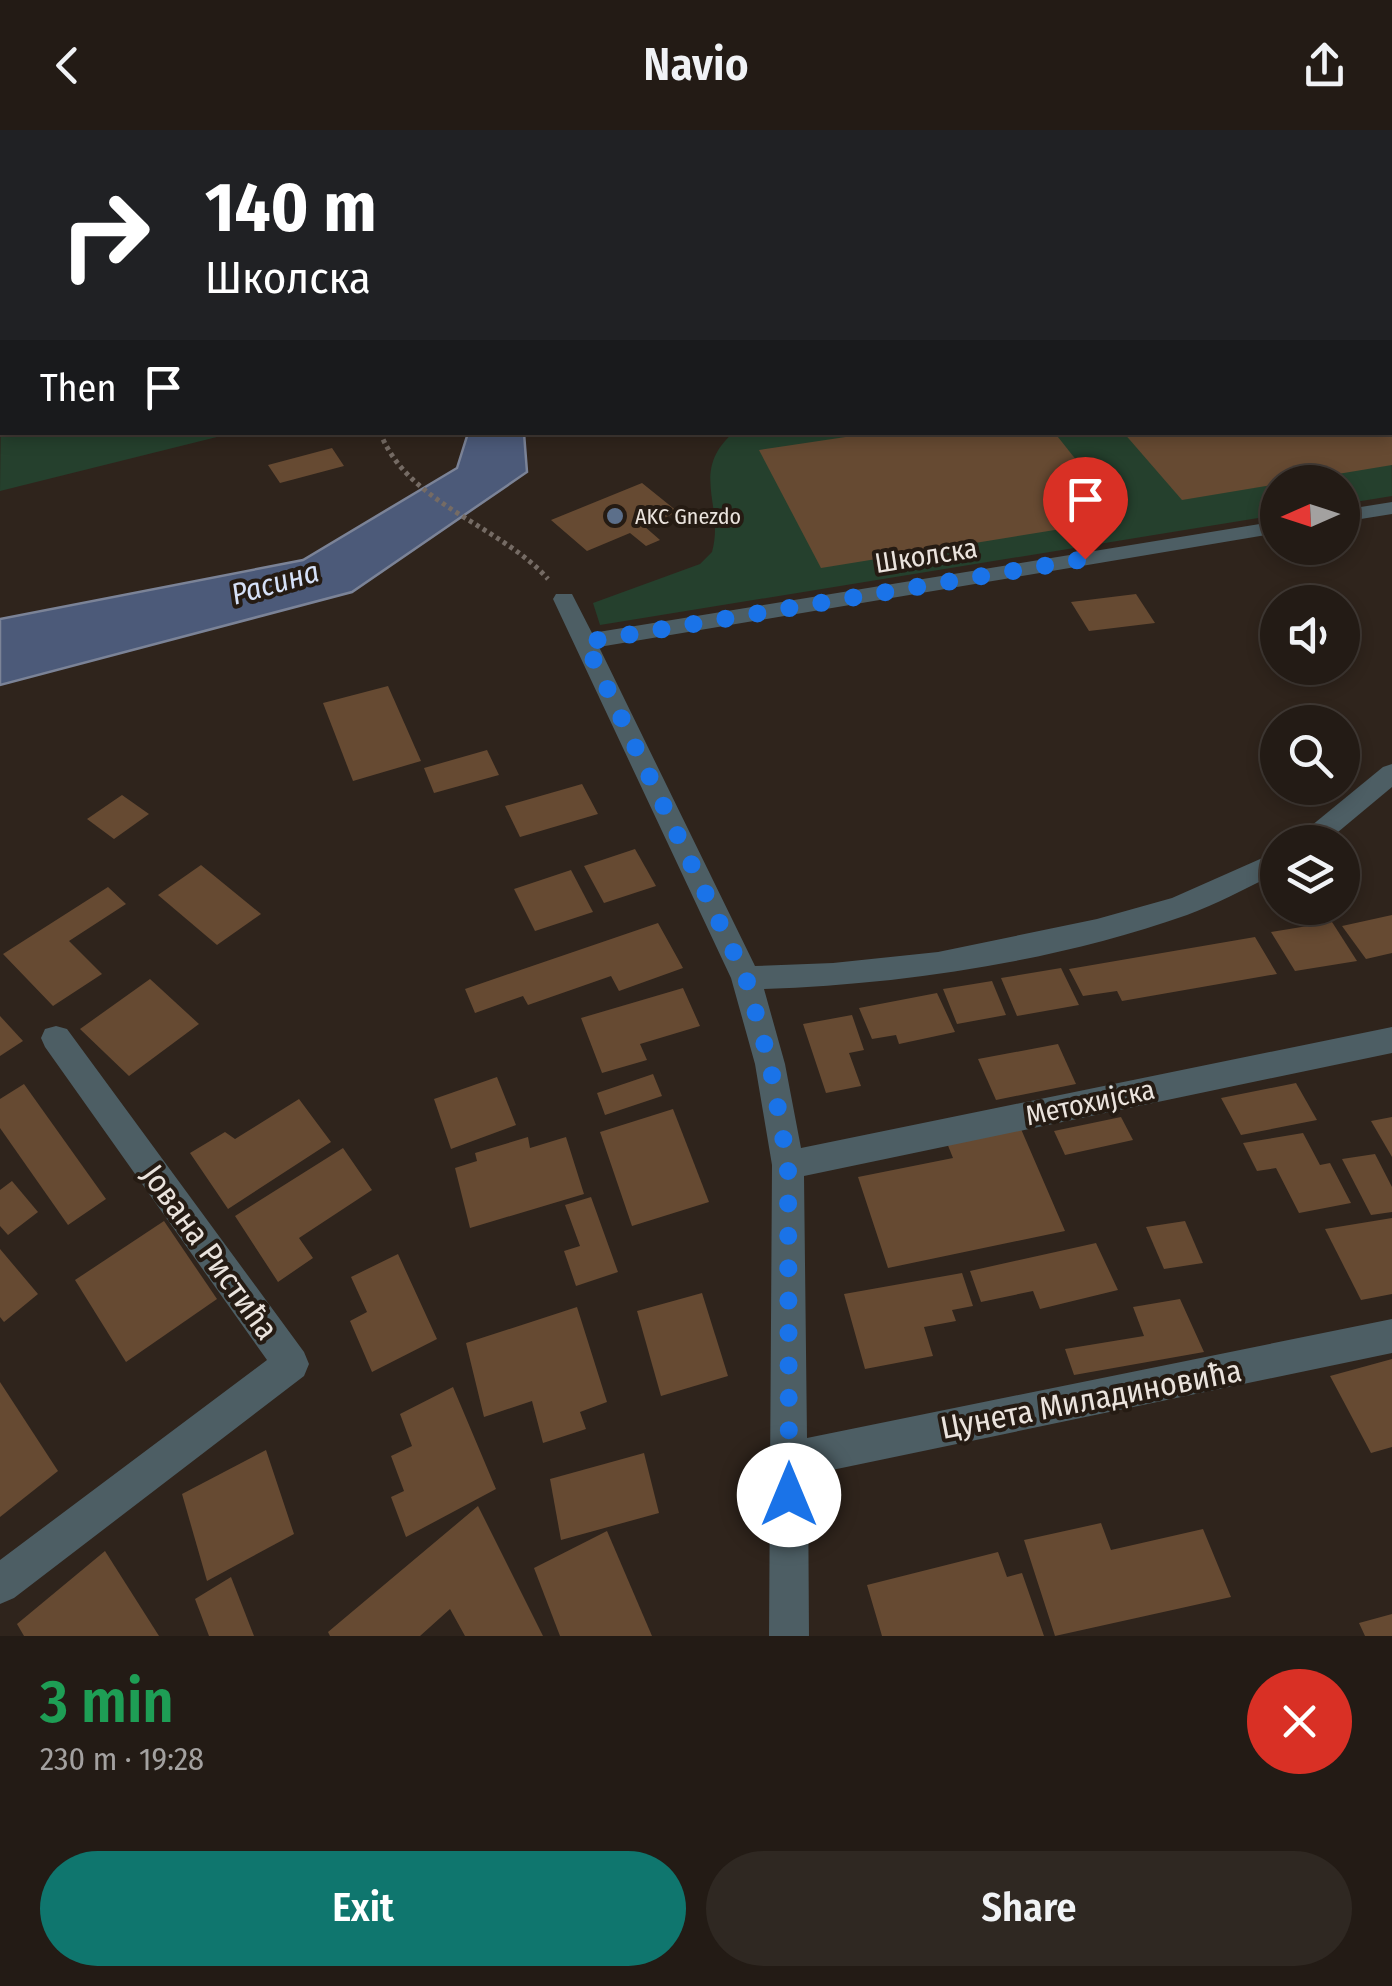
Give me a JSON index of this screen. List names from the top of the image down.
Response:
{
  "streets": {
    "street": [
      "Школска",
      "Метохијска",
      "Јована Ристића",
      "Цунета Миладиновића"
    ]
  },
  "water": ["Расина"],
  "places": ["AKC Gnezdo"],
  "north": "left",
  "page": {
    "header": "Navio",
    "turn": ["140 m", "Школска"],
    "then": "Then",
    "heading": ["3 min", "230 m · 19:28"],
    "buttons": ["Exit", "Share"]
  }
}
